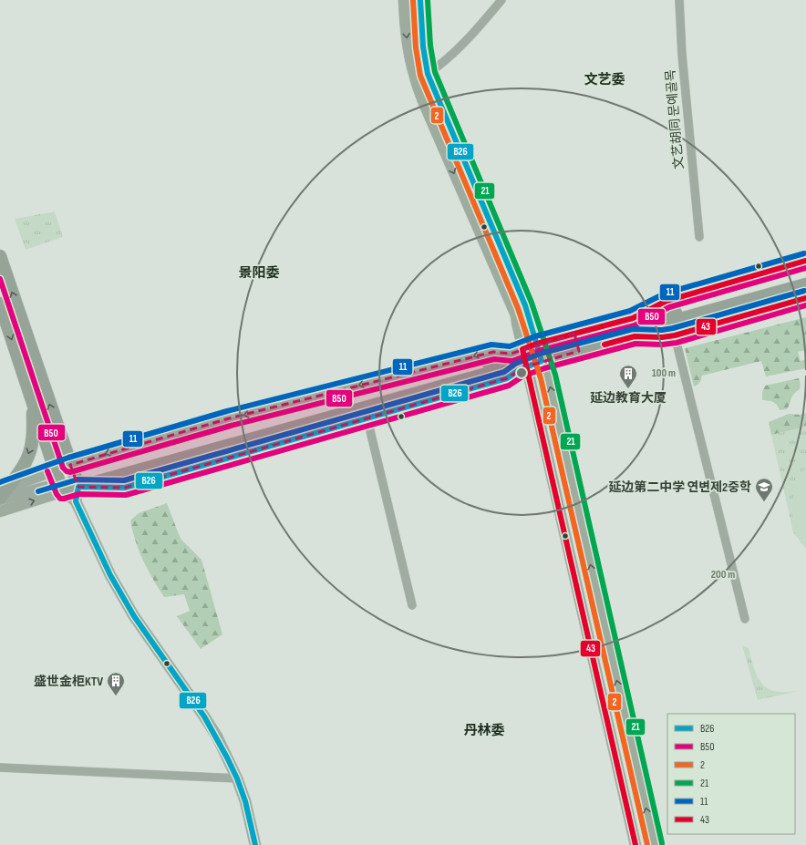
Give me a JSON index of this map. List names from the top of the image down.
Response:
{
  "streets": {
    "street": ["文艺胡同 문예골목"]
  },
  "districts": ["文艺委", "景阳委", "丹林委"],
  "places": {
    "building": ["延边教育大厦", "盛世金柜KTV"],
    "school or university": ["延边第二中学 연변제2중학"]
  },
  "lines": [
    "transit line B26",
    "transit line 2",
    "transit line 21",
    "transit line 11",
    "transit line 43",
    "transit line B50"
  ],
  "legend": [
    "B26",
    "B50",
    "2",
    "21",
    "11",
    "43"
  ],
  "rings": ["100 m", "200 m"]
}
